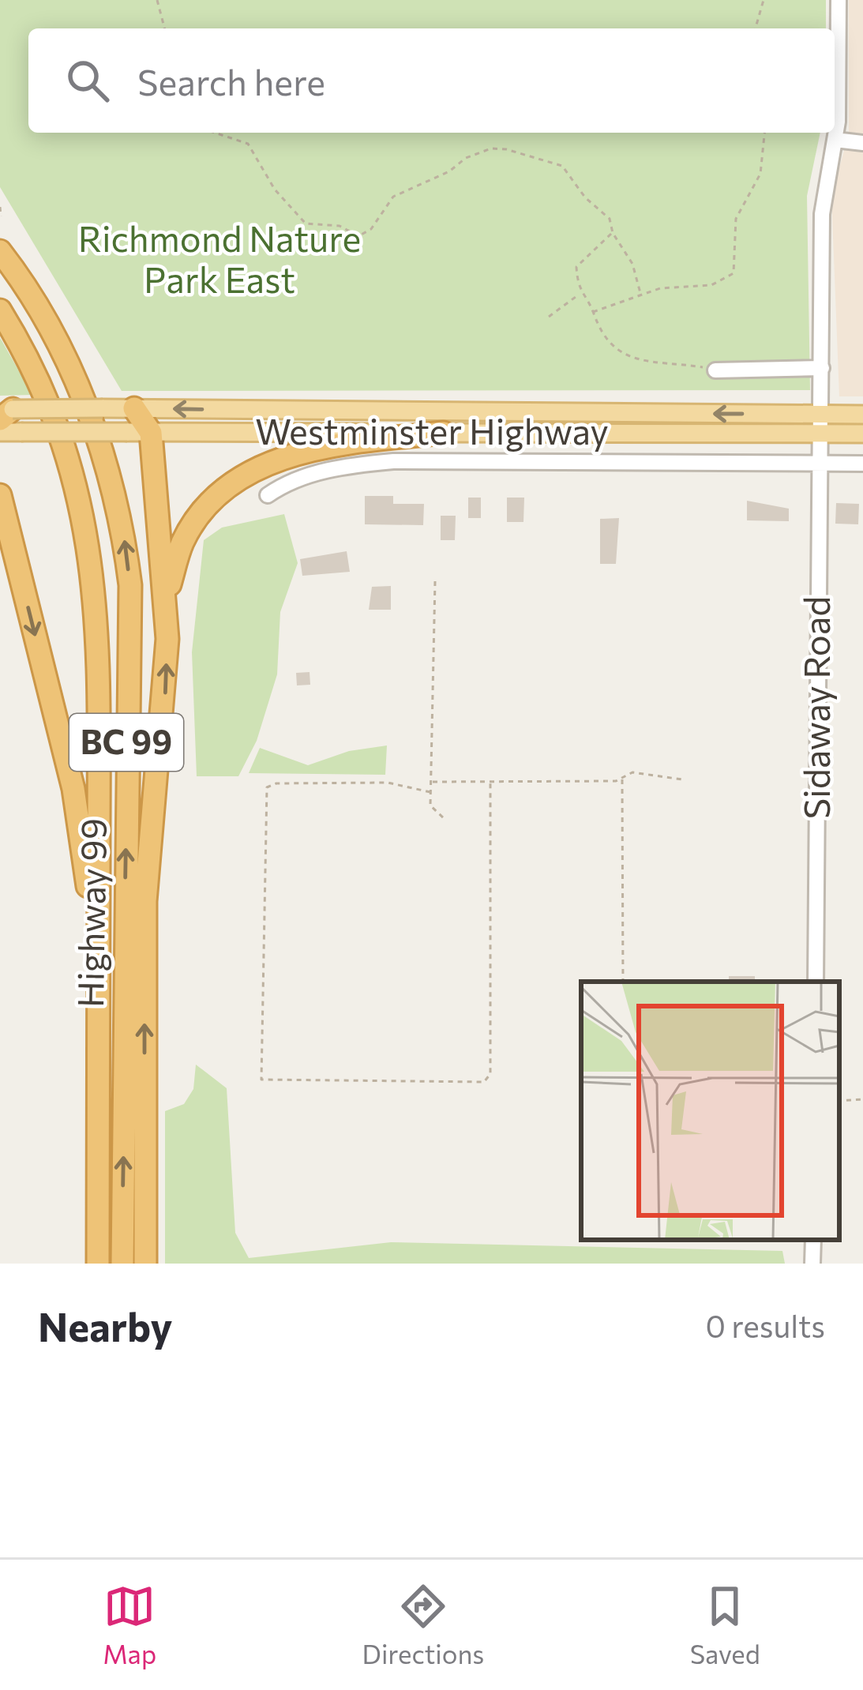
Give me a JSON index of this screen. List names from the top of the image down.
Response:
{
  "streets": {
    "highway": ["BC 99", "Highway 99"],
    "main road": ["Westminster Highway"],
    "street": ["Sidaway Road"]
  },
  "crossings": [
    ["Westminster Highway", "Sidaway Road"]
  ],
  "parks": ["Richmond Nature Park East"],
  "page": {
    "search": "Search here",
    "heading": ["Nearby", "0 results"],
    "nav": ["Map", "Directions", "Saved"]
  }
}
